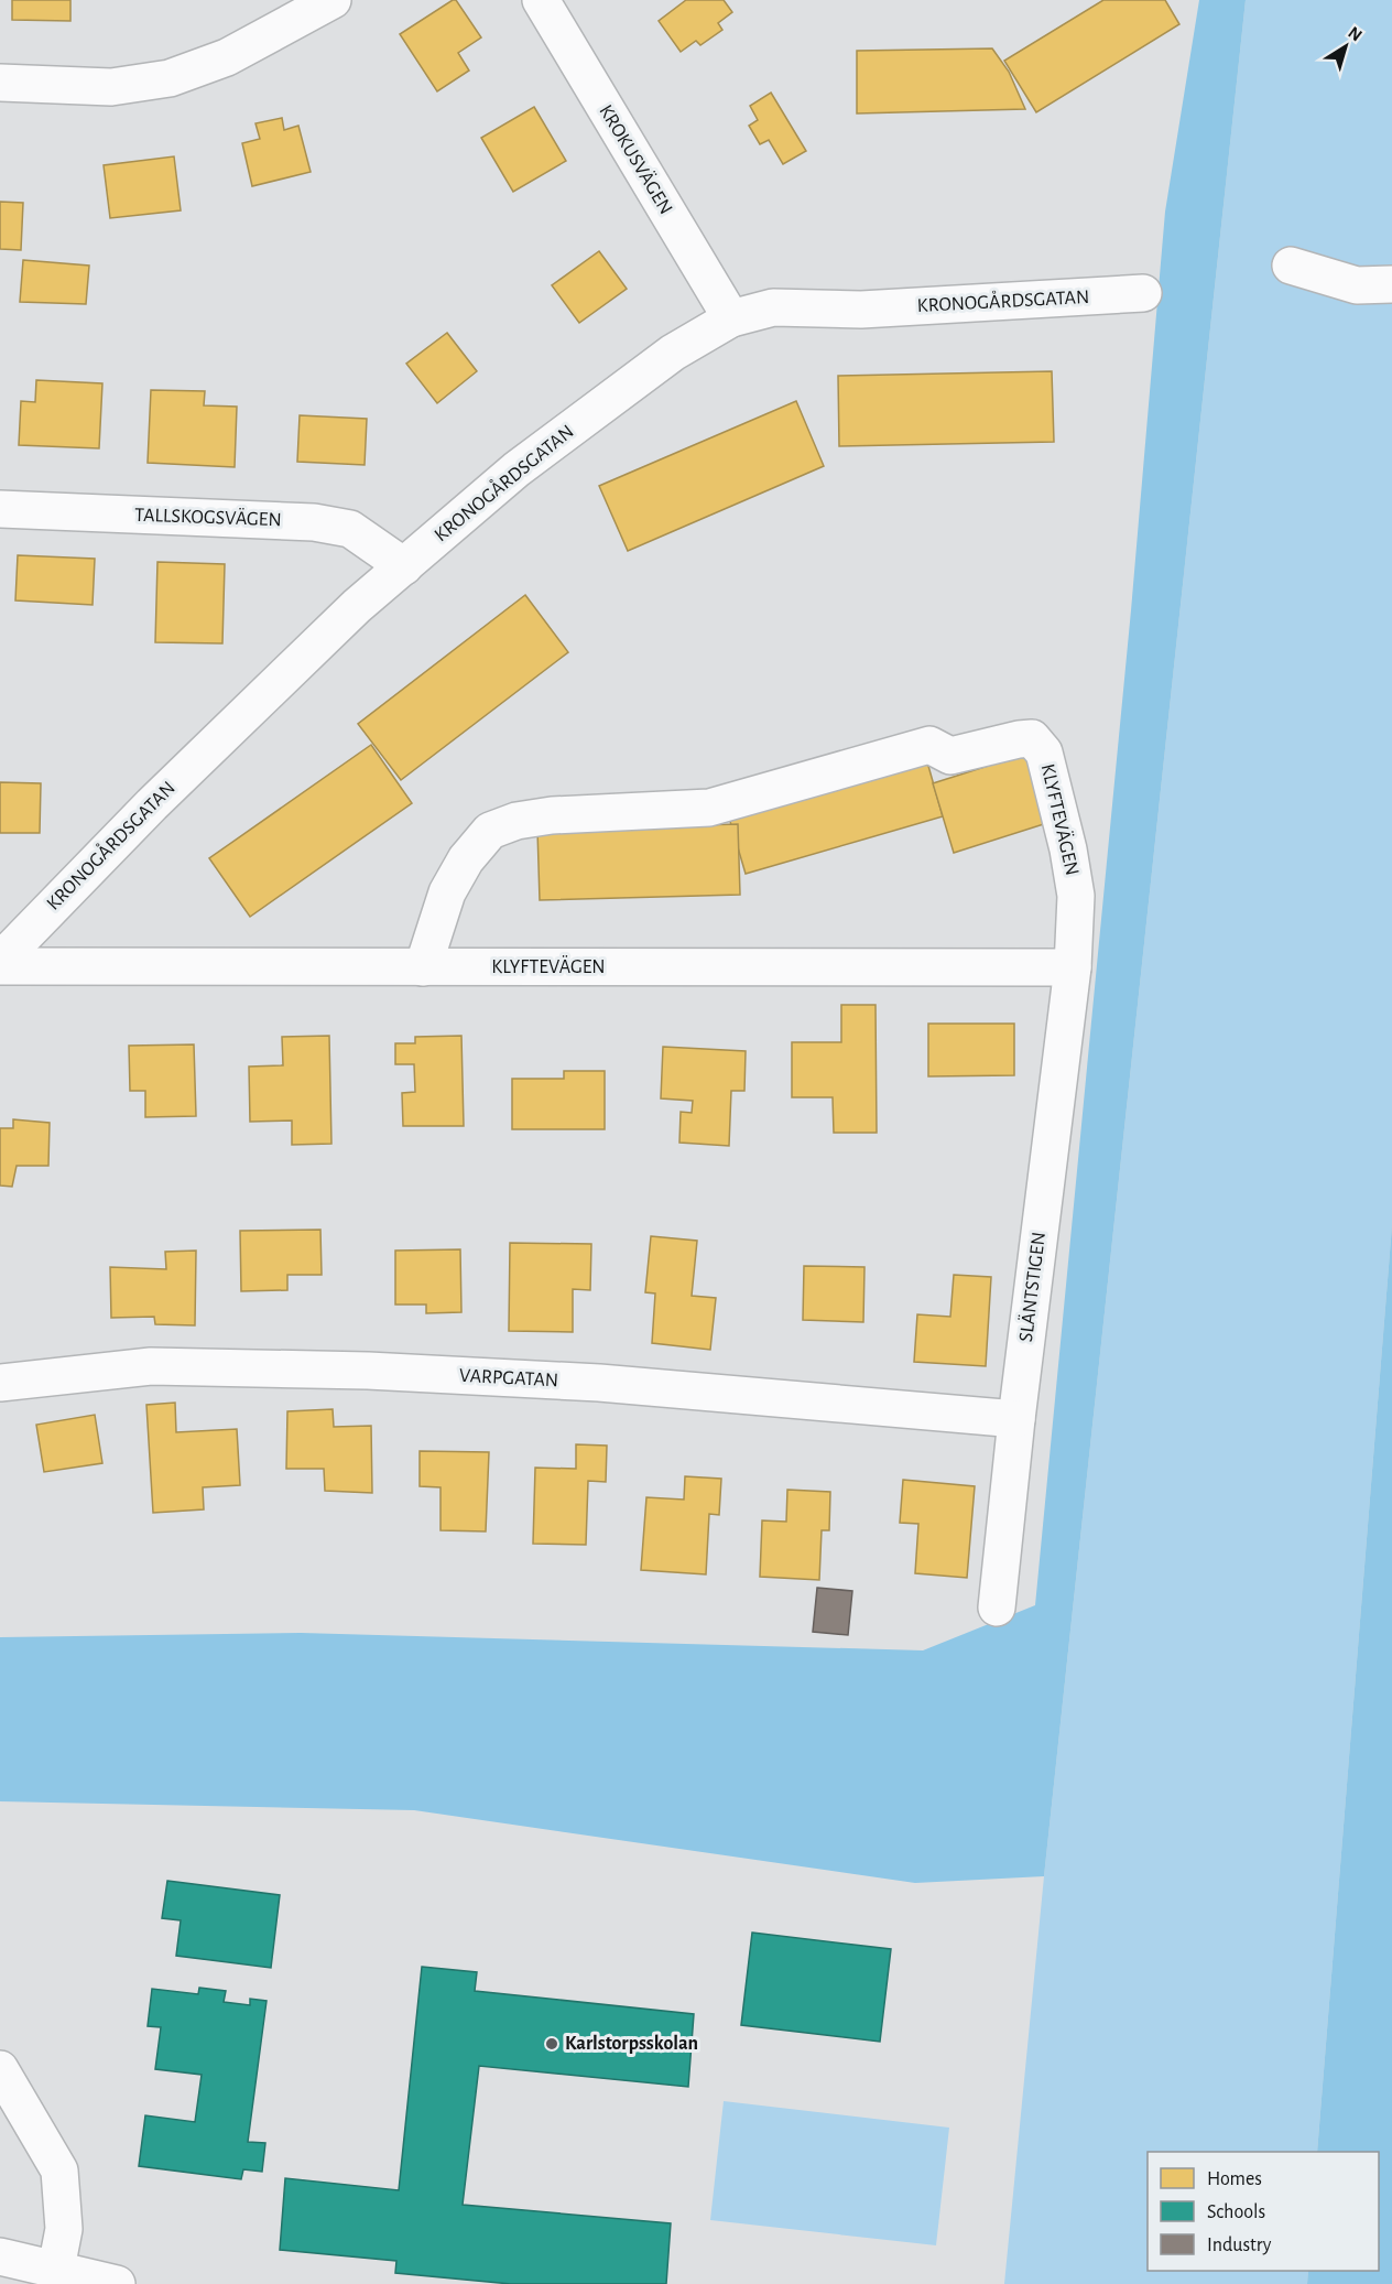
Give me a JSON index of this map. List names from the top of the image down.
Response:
{
  "streets": {
    "street": [
      "KROKUSVÄGEN",
      "KRONOGÅRDSGATAN",
      "TALLSKOGSVÄGEN",
      "KLYFTEVÄGEN",
      "SLÄNTSTIGEN",
      "VARPGATAN"
    ]
  },
  "crossings": [
    ["KROKUSVÄGEN", "KRONOGÅRDSGATAN"],
    ["KRONOGÅRDSGATAN", "TALLSKOGSVÄGEN"],
    ["KLYFTEVÄGEN", "SLÄNTSTIGEN"],
    ["SLÄNTSTIGEN", "VARPGATAN"]
  ],
  "places": ["Karlstorpsskolan"],
  "legend": ["Homes", "Schools", "Industry"],
  "north": "top right"
}
